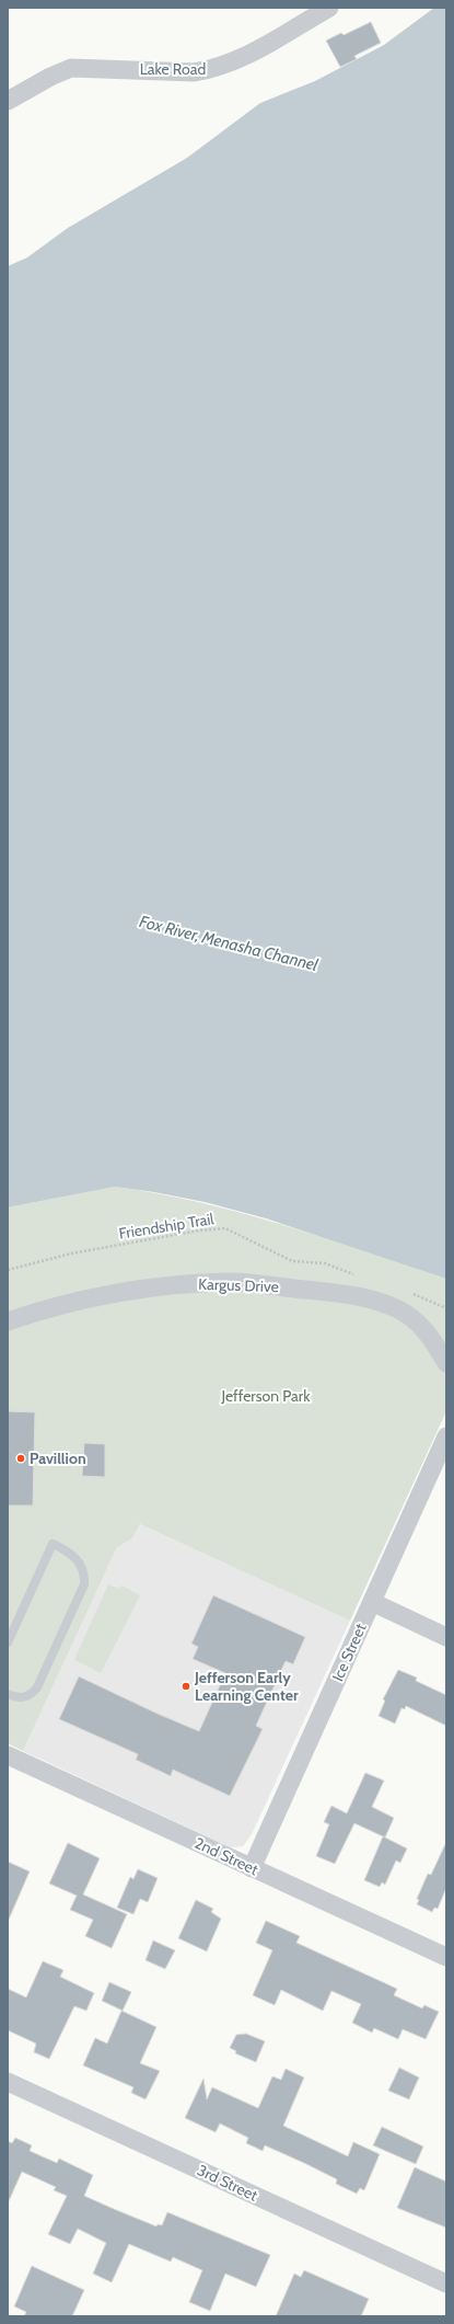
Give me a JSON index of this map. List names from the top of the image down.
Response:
{
  "streets": {
    "street": [
      "Lake Road",
      "Kargus Drive",
      "Ice Street",
      "2nd Street",
      "3rd Street"
    ],
    "path": ["Friendship Trail"]
  },
  "crossings": [
    ["Ice Street", "2nd Street"]
  ],
  "water": ["Fox River, Menasha Channel"],
  "parks": ["Jefferson Park"],
  "places": ["Pavillion", "Jefferson Early Learning Center"]
}
